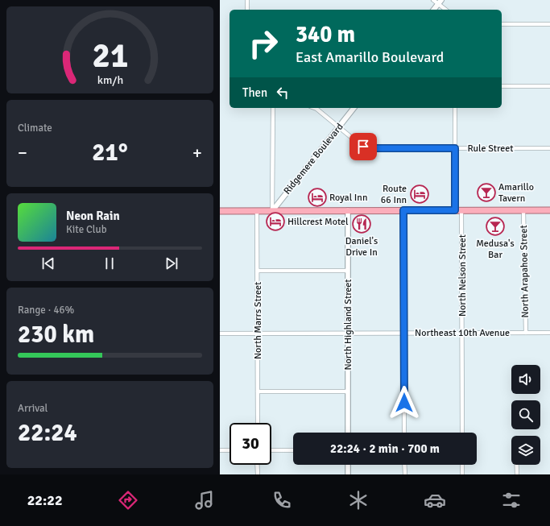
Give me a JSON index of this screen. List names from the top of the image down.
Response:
{
  "streets": {
    "main road": ["Ridgemere Boulevard"],
    "street": [
      "Rule Street",
      "North Arapahoe Street",
      "North Nelson Street",
      "North Marrs Street",
      "North Highland Street",
      "Northeast 10th Avenue"
    ]
  },
  "crossings": [
    ["Rule Street", "Ridgemere Boulevard"],
    ["North Arapahoe Street", "Northeast 10th Avenue"],
    ["North Nelson Street", "Northeast 10th Avenue"],
    ["North Marrs Street", "Northeast 10th Avenue"],
    ["North Highland Street", "Northeast 10th Avenue"]
  ],
  "places": {
    "bar": ["Amarillo Tavern", "Medusa's Bar"],
    "hotel": ["Route 66 Inn", "Royal Inn", "Hillcrest Motel"],
    "restaurant": ["Daniel's Drive In"]
  },
  "page": {
    "turn": ["340 m", "East Amarillo Boulevard"],
    "then": "Then",
    "tile": [
      "Climate",
      ["Range · 46%", "230 km"],
      ["Arrival", "22:24"]
    ],
    "heat": ["−", "21°", "+"],
    "song": ["Neon Rain", "Kite Club"],
    "limit": "30",
    "trip": "22:24 · 2 min · 700 m",
    "tabs": "22:22",
    "gauge": ["21", "km/h"]
  }
}
